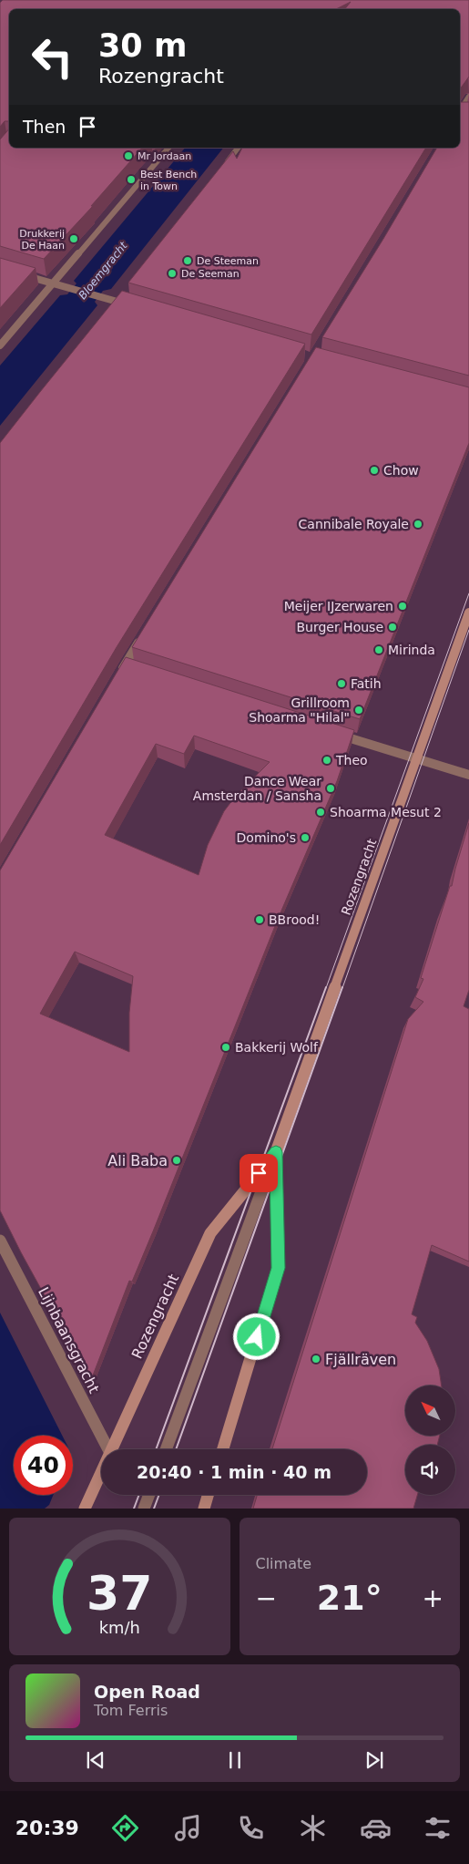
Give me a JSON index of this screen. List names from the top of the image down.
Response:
{
  "streets": {
    "street": ["Rozengracht", "Lijnbaansgracht"]
  },
  "water": ["Bloemgracht"],
  "places": [
    "Mr Jordaan",
    "Best Bench in Town",
    "Drukkerij De Haan",
    "De Steeman",
    "De Seeman",
    "Chow",
    "Cannibale Royale",
    "Meijer IJzerwaren",
    "Burger House",
    "Mirinda",
    "Fatih",
    "Grillroom Shoarma \"Hilal\"",
    "Theo",
    "Dance Wear Amsterdan / Sansha",
    "Shoarma Mesut 2",
    "Domino's",
    "BBrood!",
    "Bakkerij Wolf",
    "Ali Baba",
    "Fjällräven"
  ],
  "north": "top left",
  "page": {
    "turn": ["30 m", "Rozengracht"],
    "then": "Then",
    "limit": "40",
    "trip": "20:40 · 1 min · 40 m",
    "tile": "Climate",
    "heat": ["−", "21°", "+"],
    "song": ["Open Road", "Tom Ferris"],
    "tabs": "20:39",
    "gauge": ["37", "km/h"]
  }
}
